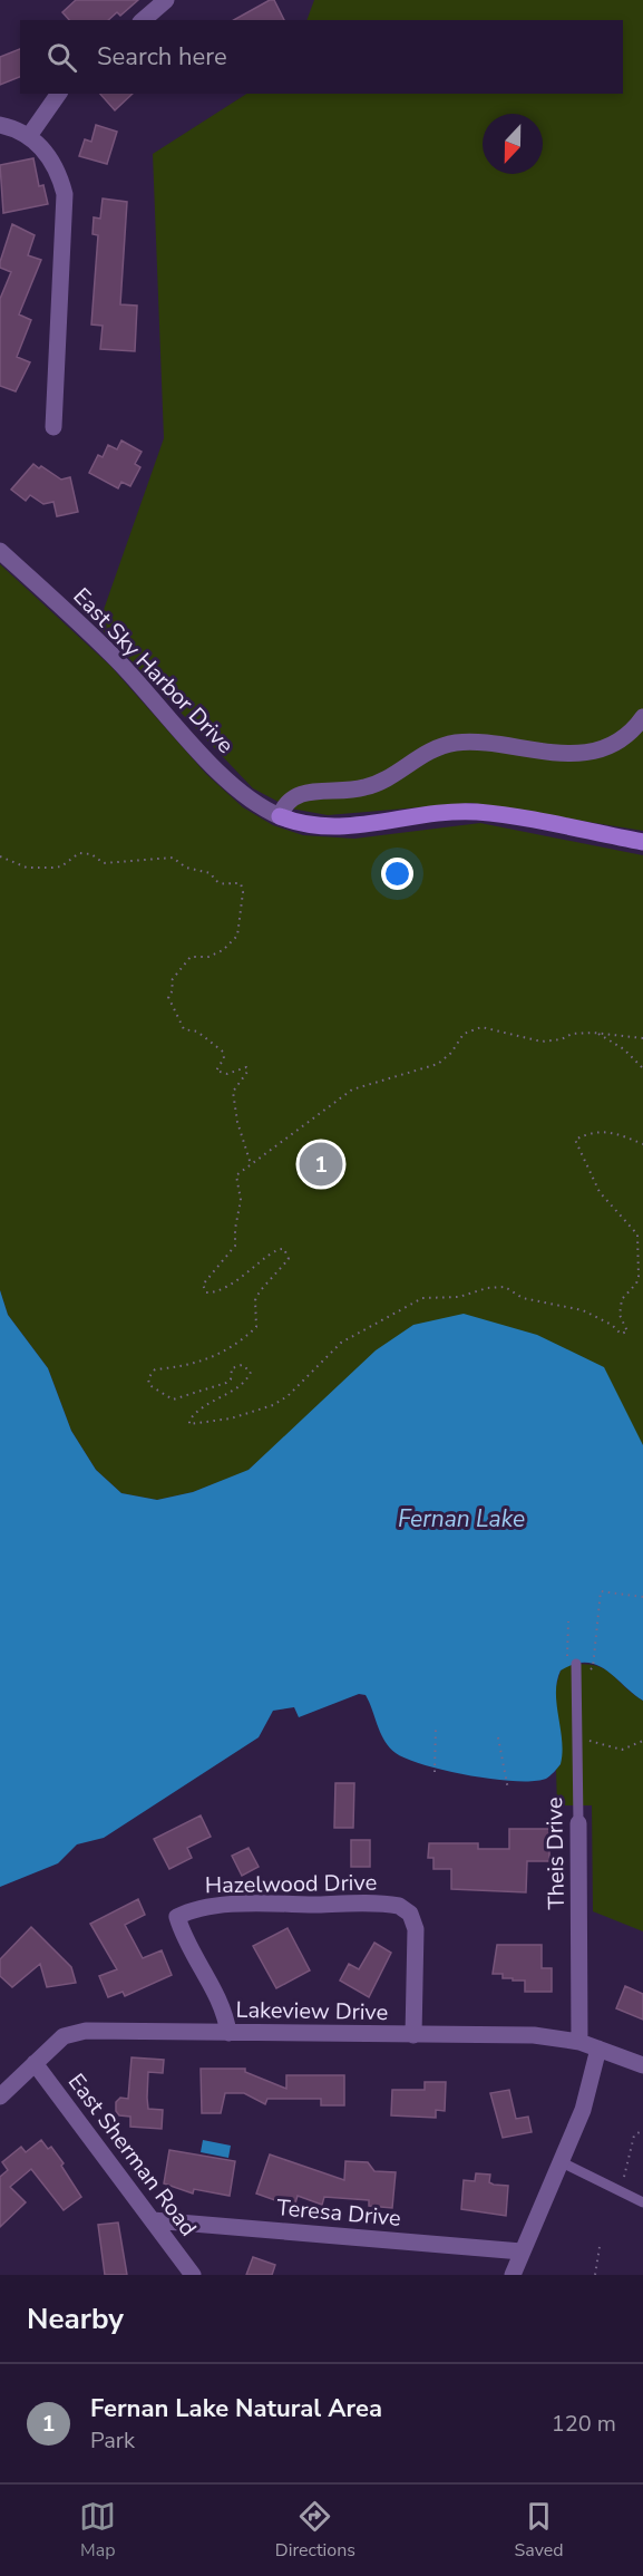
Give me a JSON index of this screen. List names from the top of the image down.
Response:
{
  "streets": {
    "street": [
      "East Sky Harbor Drive",
      "Theis Drive",
      "Hazelwood Drive",
      "Lakeview Drive",
      "East Sherman Road",
      "Teresa Drive"
    ]
  },
  "crossings": [
    ["Theis Drive", "Lakeview Drive"],
    ["Hazelwood Drive", "Lakeview Drive"],
    ["Lakeview Drive", "East Sherman Road"],
    ["East Sherman Road", "Teresa Drive"]
  ],
  "water": ["Fernan Lake"],
  "north": "bottom",
  "page": {
    "search": "Search here",
    "pins": "1",
    "heading": "Nearby",
    "list": [
      {
        "mark": "1",
        "name": "Fernan Lake Natural Area",
        "note": "Park",
        "value": "120 m"
      }
    ],
    "nav": ["Map", "Directions", "Saved"]
  }
}
